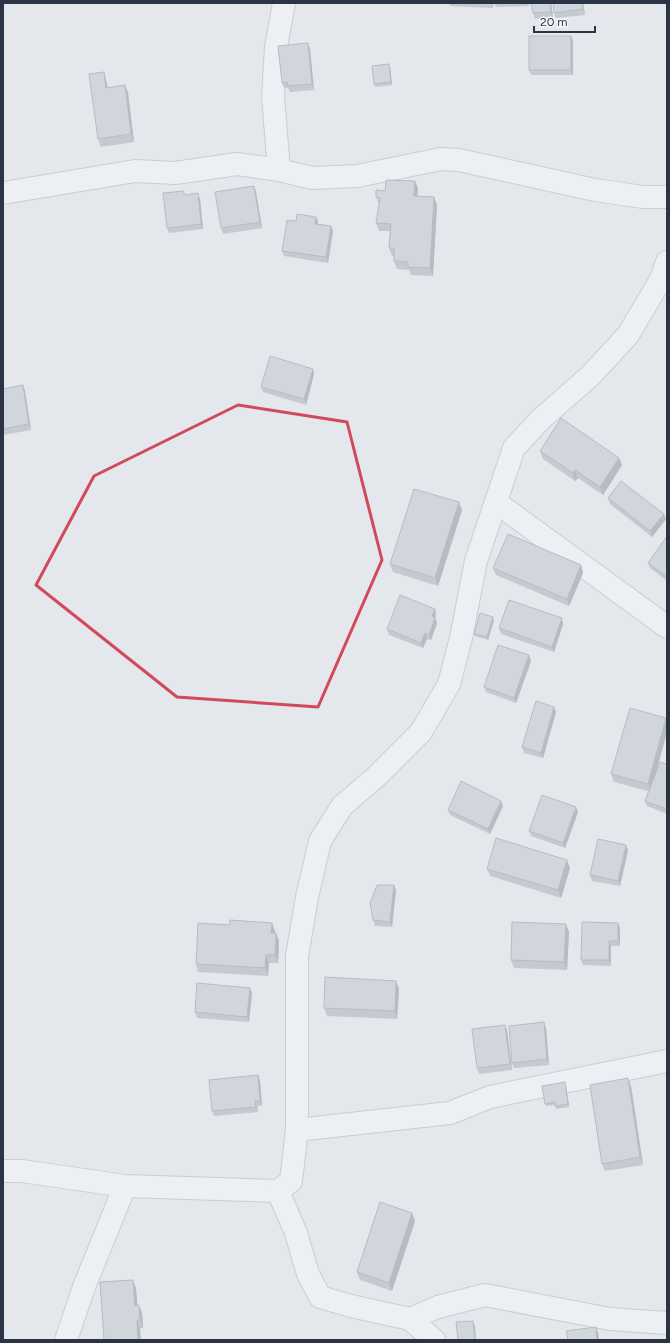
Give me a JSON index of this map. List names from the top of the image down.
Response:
{
  "scale_bar": "20 m"
}
